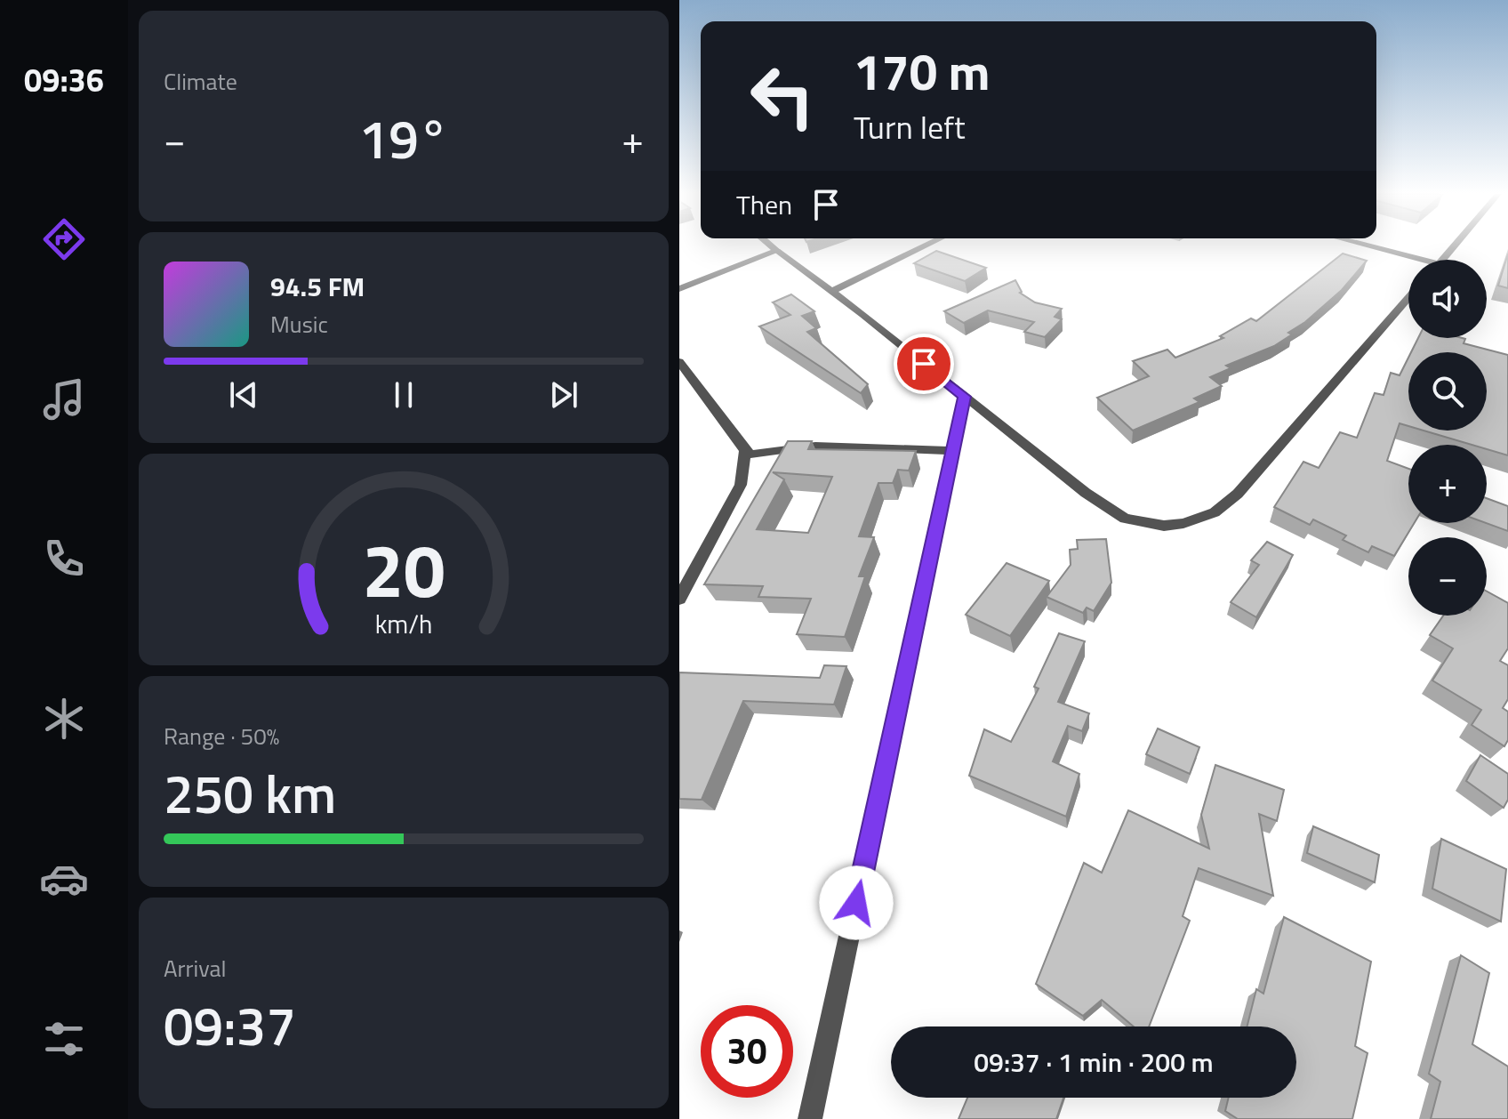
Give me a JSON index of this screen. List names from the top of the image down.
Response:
{
  "page": {
    "tabs": "09:36",
    "tile": [
      "Climate",
      ["Range · 50%", "250 km"],
      ["Arrival", "09:37"]
    ],
    "turn": ["170 m", "Turn left"],
    "heat": ["−", "19°", "+"],
    "then": "Then",
    "map_buttons": ["+", "−"],
    "song": ["94.5 FM", "Music"],
    "limit": "30",
    "trip": "09:37 · 1 min · 200 m",
    "gauge": ["20", "km/h"]
  }
}
